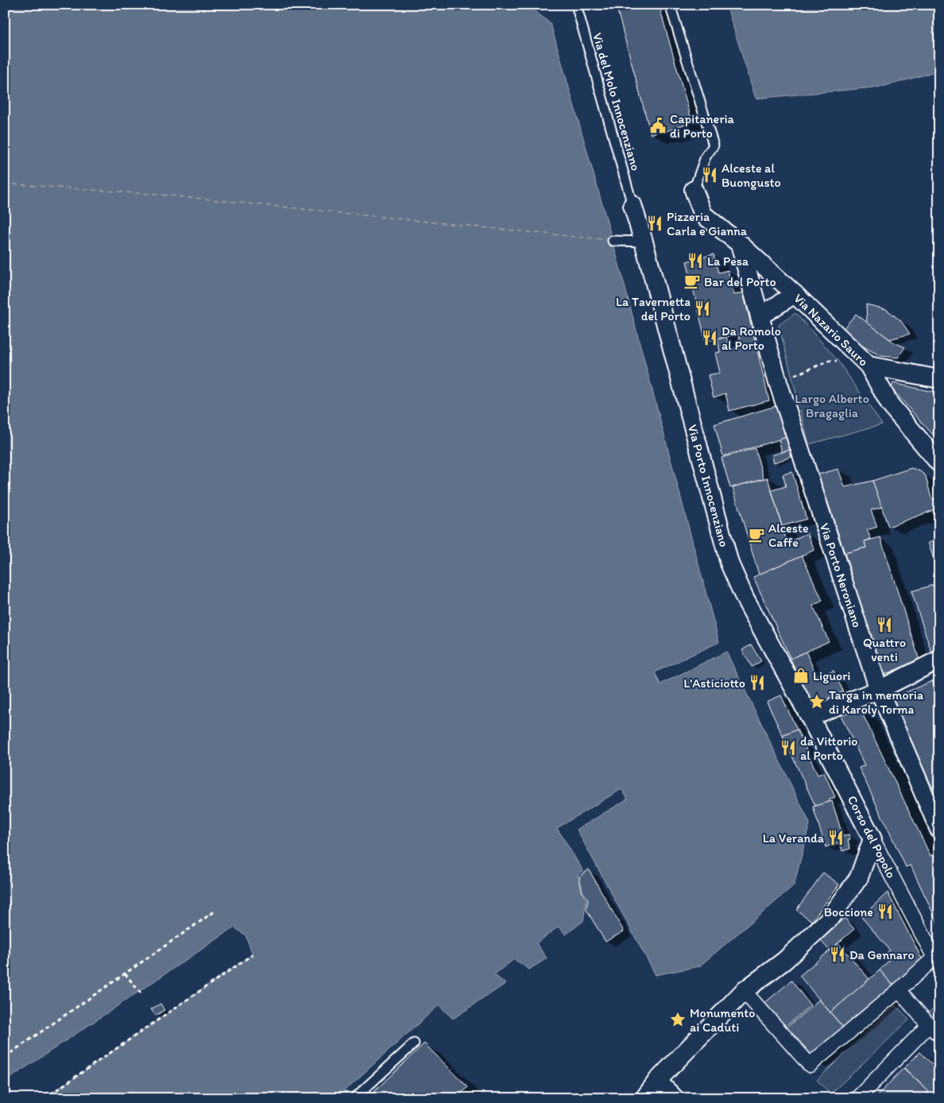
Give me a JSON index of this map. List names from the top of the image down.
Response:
{
  "streets": {
    "street": [
      "Via Nazario Sauro",
      "Via Porto Innocenziano",
      "Via Porto Neroniano",
      "Corso del Popolo"
    ],
    "lane": ["Via del Molo Innocenziano"]
  },
  "crossings": [
    ["Via del Molo Innocenziano", "Via Porto Innocenziano"],
    ["Via Porto Innocenziano", "Corso del Popolo"]
  ],
  "parks": ["Largo Alberto Bragaglia"],
  "places": {
    "public building": ["Capitaneria di Porto"],
    "restaurant": [
      "Alceste al Buongusto",
      "Pizzeria Carla e Gianna",
      "La Pesa",
      "La Tavernetta del Porto",
      "Da Romolo al Porto",
      "Quattro venti",
      "L'Asticiotto",
      "da Vittorio al Porto",
      "La Veranda",
      "Boccione",
      "Da Gennaro"
    ],
    "cafe": ["Bar del Porto", "Alceste Caffe"],
    "shop": ["Liguori"],
    "place": ["Targa in memoria di Karoly Torma", "Monumento ai Caduti"]
  }
}
